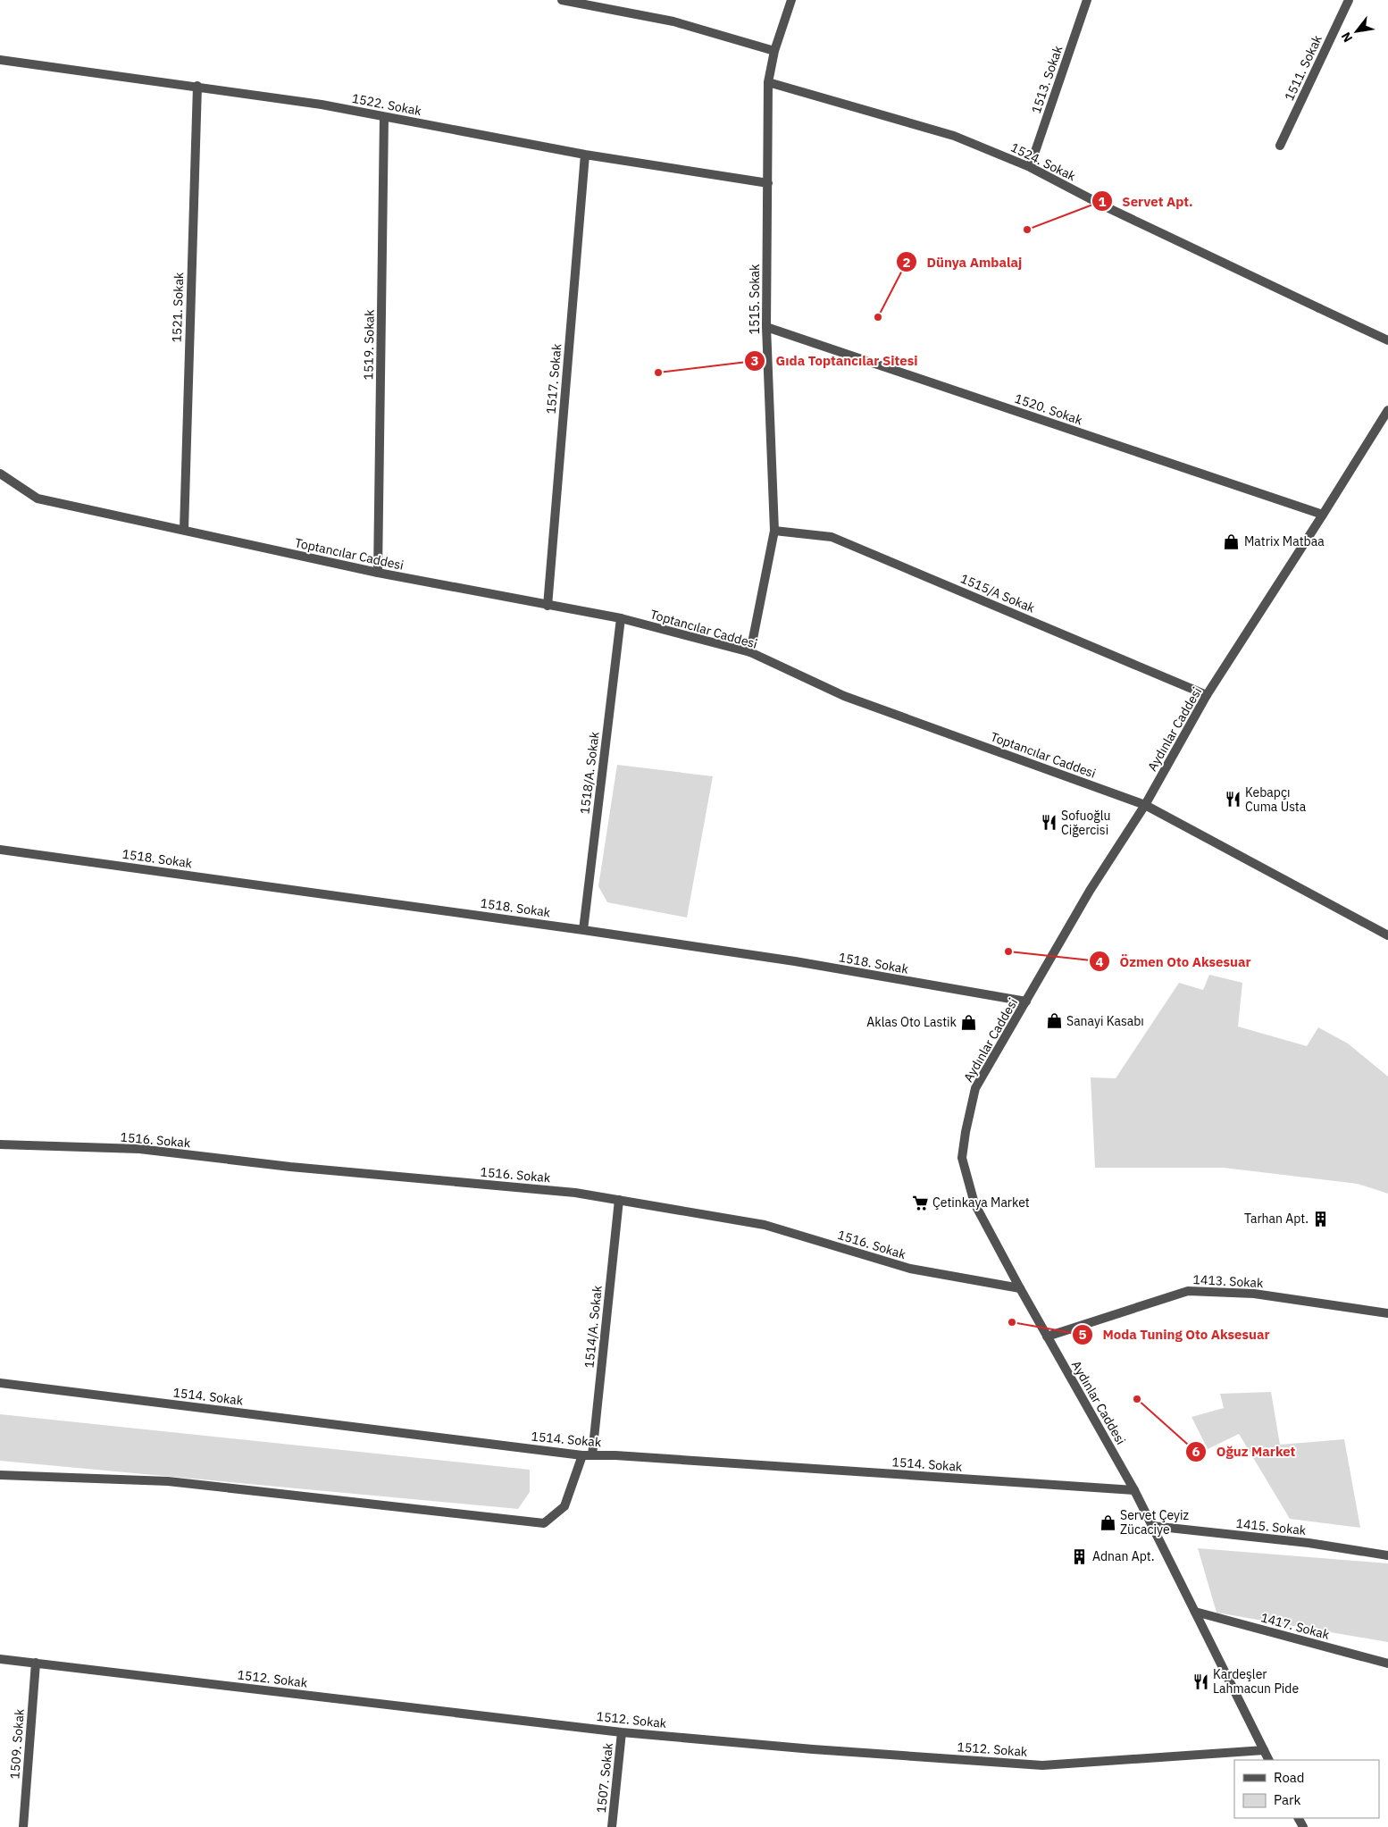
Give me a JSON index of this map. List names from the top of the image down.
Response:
{
  "streets": {
    "street": [
      "1511. Sokak",
      "1513. Sokak",
      "1522. Sokak",
      "1524. Sokak",
      "1515. Sokak",
      "1521. Sokak",
      "1519. Sokak",
      "1517. Sokak",
      "1520. Sokak",
      "Toptancılar Caddesi",
      "1515/A Sokak",
      "Aydınlar Caddesi",
      "1518/A. Sokak",
      "1518. Sokak",
      "1516. Sokak",
      "1413. Sokak",
      "1514/A. Sokak",
      "1514. Sokak",
      "1415. Sokak",
      "1417. Sokak",
      "1512. Sokak",
      "1509. Sokak",
      "1507. Sokak"
    ]
  },
  "crossings": [
    ["1513. Sokak", "1524. Sokak"],
    ["1522. Sokak", "1515. Sokak"],
    ["1522. Sokak", "1521. Sokak"],
    ["1522. Sokak", "1519. Sokak"],
    ["1522. Sokak", "1517. Sokak"],
    ["1524. Sokak", "1515. Sokak"],
    ["1515. Sokak", "1520. Sokak"],
    ["1515. Sokak", "Toptancılar Caddesi"],
    ["1515. Sokak", "1515/A Sokak"],
    ["1521. Sokak", "Toptancılar Caddesi"],
    ["1519. Sokak", "Toptancılar Caddesi"],
    ["1517. Sokak", "Toptancılar Caddesi"],
    ["1520. Sokak", "Aydınlar Caddesi"],
    ["Toptancılar Caddesi", "Aydınlar Caddesi"],
    ["Toptancılar Caddesi", "1518/A. Sokak"],
    ["1515/A Sokak", "Aydınlar Caddesi"],
    ["Aydınlar Caddesi", "1518. Sokak"],
    ["Aydınlar Caddesi", "1516. Sokak"],
    ["Aydınlar Caddesi", "1413. Sokak"],
    ["Aydınlar Caddesi", "1514. Sokak"],
    ["Aydınlar Caddesi", "1415. Sokak"],
    ["Aydınlar Caddesi", "1417. Sokak"],
    ["Aydınlar Caddesi", "1512. Sokak"],
    ["1518/A. Sokak", "1518. Sokak"],
    ["1516. Sokak", "1514/A. Sokak"],
    ["1514/A. Sokak", "1514. Sokak"],
    ["1512. Sokak", "1509. Sokak"],
    ["1512. Sokak", "1507. Sokak"]
  ],
  "places": {
    "other": [
      "Servet Apt.",
      "Dünya Ambalaj",
      "Gıda Toptancılar Sitesi",
      "Özmen Oto Aksesuar",
      "Moda Tuning Oto Aksesuar",
      "Oğuz Market"
    ],
    "shop": [
      "Matrix Matbaa",
      "Sanayi Kasabı",
      "Aklas Oto Lastik",
      "Servet Çeyiz Zücaciye"
    ],
    "restaurant": ["Kebapçı Cuma Usta", "Sofuoğlu Ciğercisi", "Kardeşler Lahmacun Pide"],
    "supermarket": ["Çetinkaya Market"],
    "building": ["Tarhan Apt.", "Adnan Apt."]
  },
  "legend": ["Road", "Park"],
  "north": "bottom left"
}
